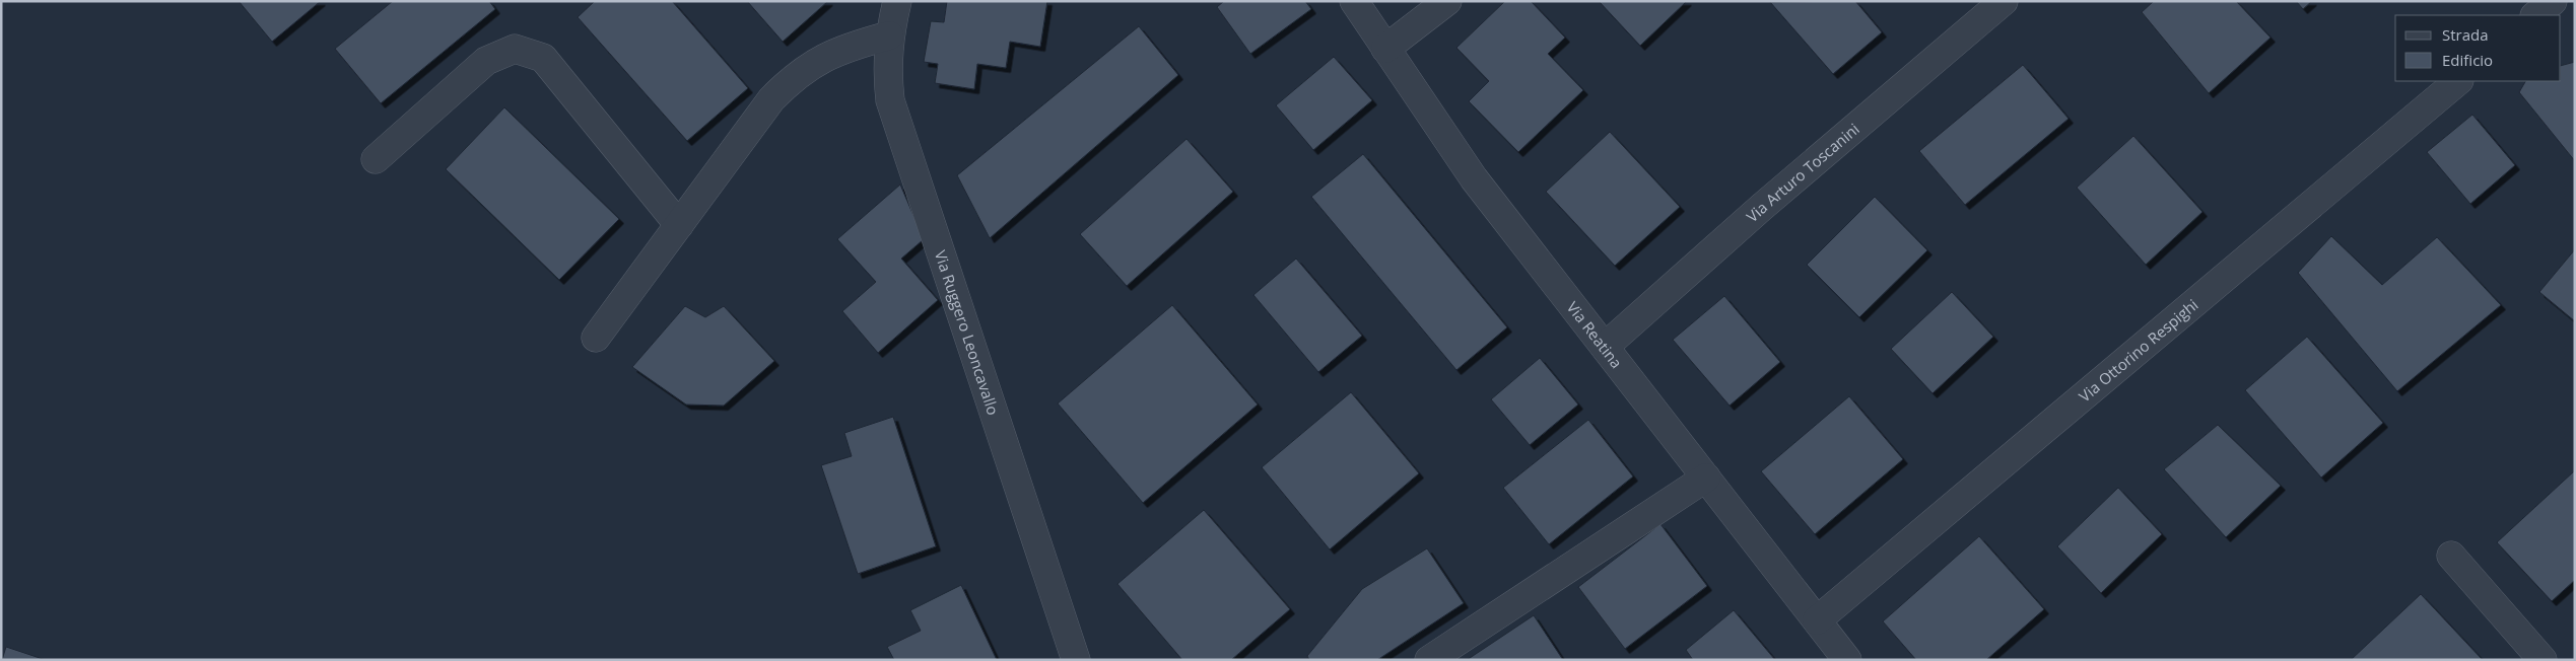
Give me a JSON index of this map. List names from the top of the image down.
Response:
{
  "streets": {
    "street": [
      "Via Arturo Toscanini",
      "Via Ruggero Leoncavallo",
      "Via Reatina",
      "Via Ottorino Respighi"
    ]
  },
  "crossings": [
    ["Via Arturo Toscanini", "Via Reatina"],
    ["Via Reatina", "Via Ottorino Respighi"]
  ],
  "legend": ["Strada", "Edificio"]
}
